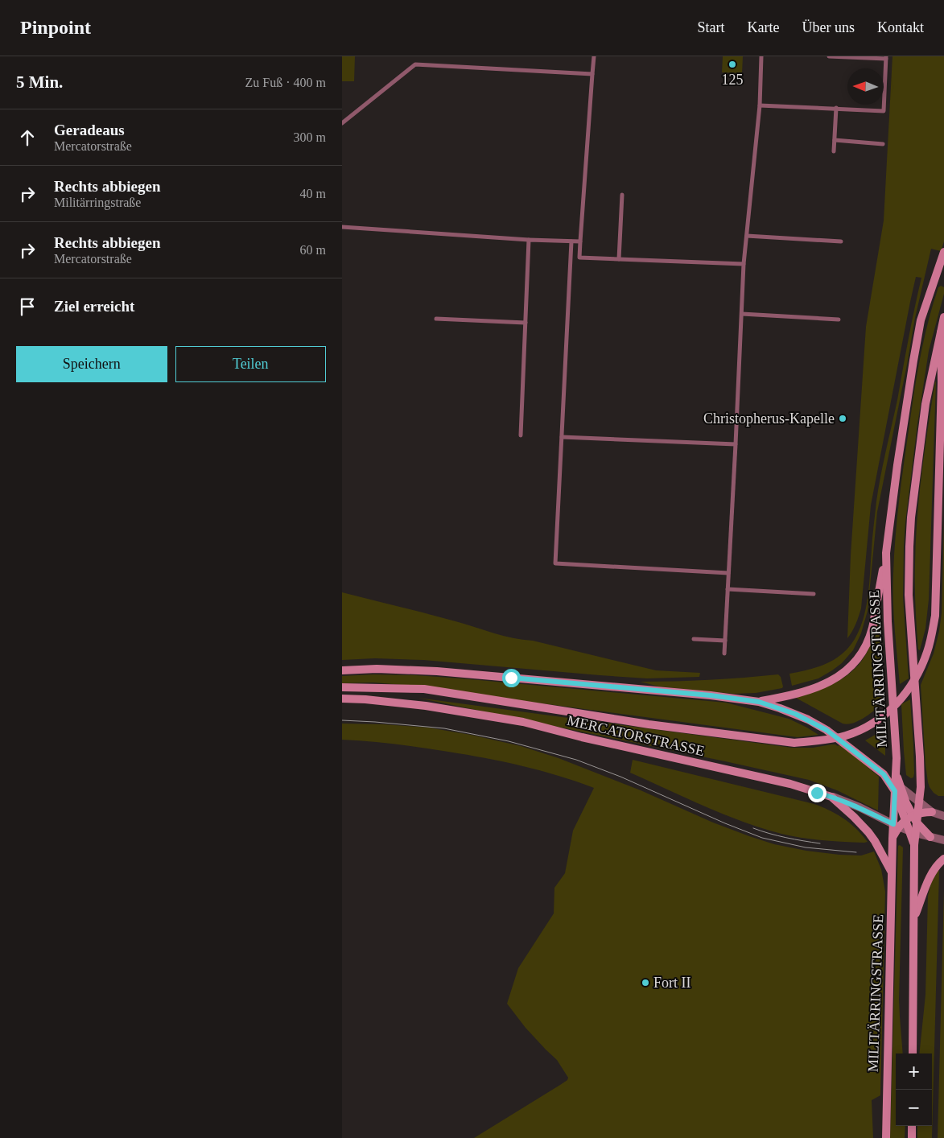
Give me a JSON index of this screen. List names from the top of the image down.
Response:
{
  "streets": {
    "main road": ["MILITÄRRINGSTRASSE", "MERCATORSTRASSE"]
  },
  "crossings": [
    ["MILITÄRRINGSTRASSE", "MERCATORSTRASSE"]
  ],
  "places": ["125", "Christopherus-Kapelle", "Fort II"],
  "north": "left",
  "page": {
    "header": "Pinpoint",
    "nav": [
      "Start",
      "Karte",
      "Über uns",
      "Kontakt"
    ],
    "heading": ["5 Min.", "Zu Fuß · 400 m"],
    "list": [
      ["Geradeaus", "Mercatorstraße", "300 m"],
      ["Rechts abbiegen", "Militärringstraße", "40 m"],
      ["Rechts abbiegen", "Mercatorstraße", "60 m"],
      "Ziel erreicht"
    ],
    "buttons": ["Speichern", "Teilen"],
    "map_buttons": ["+", "−"]
  }
}
